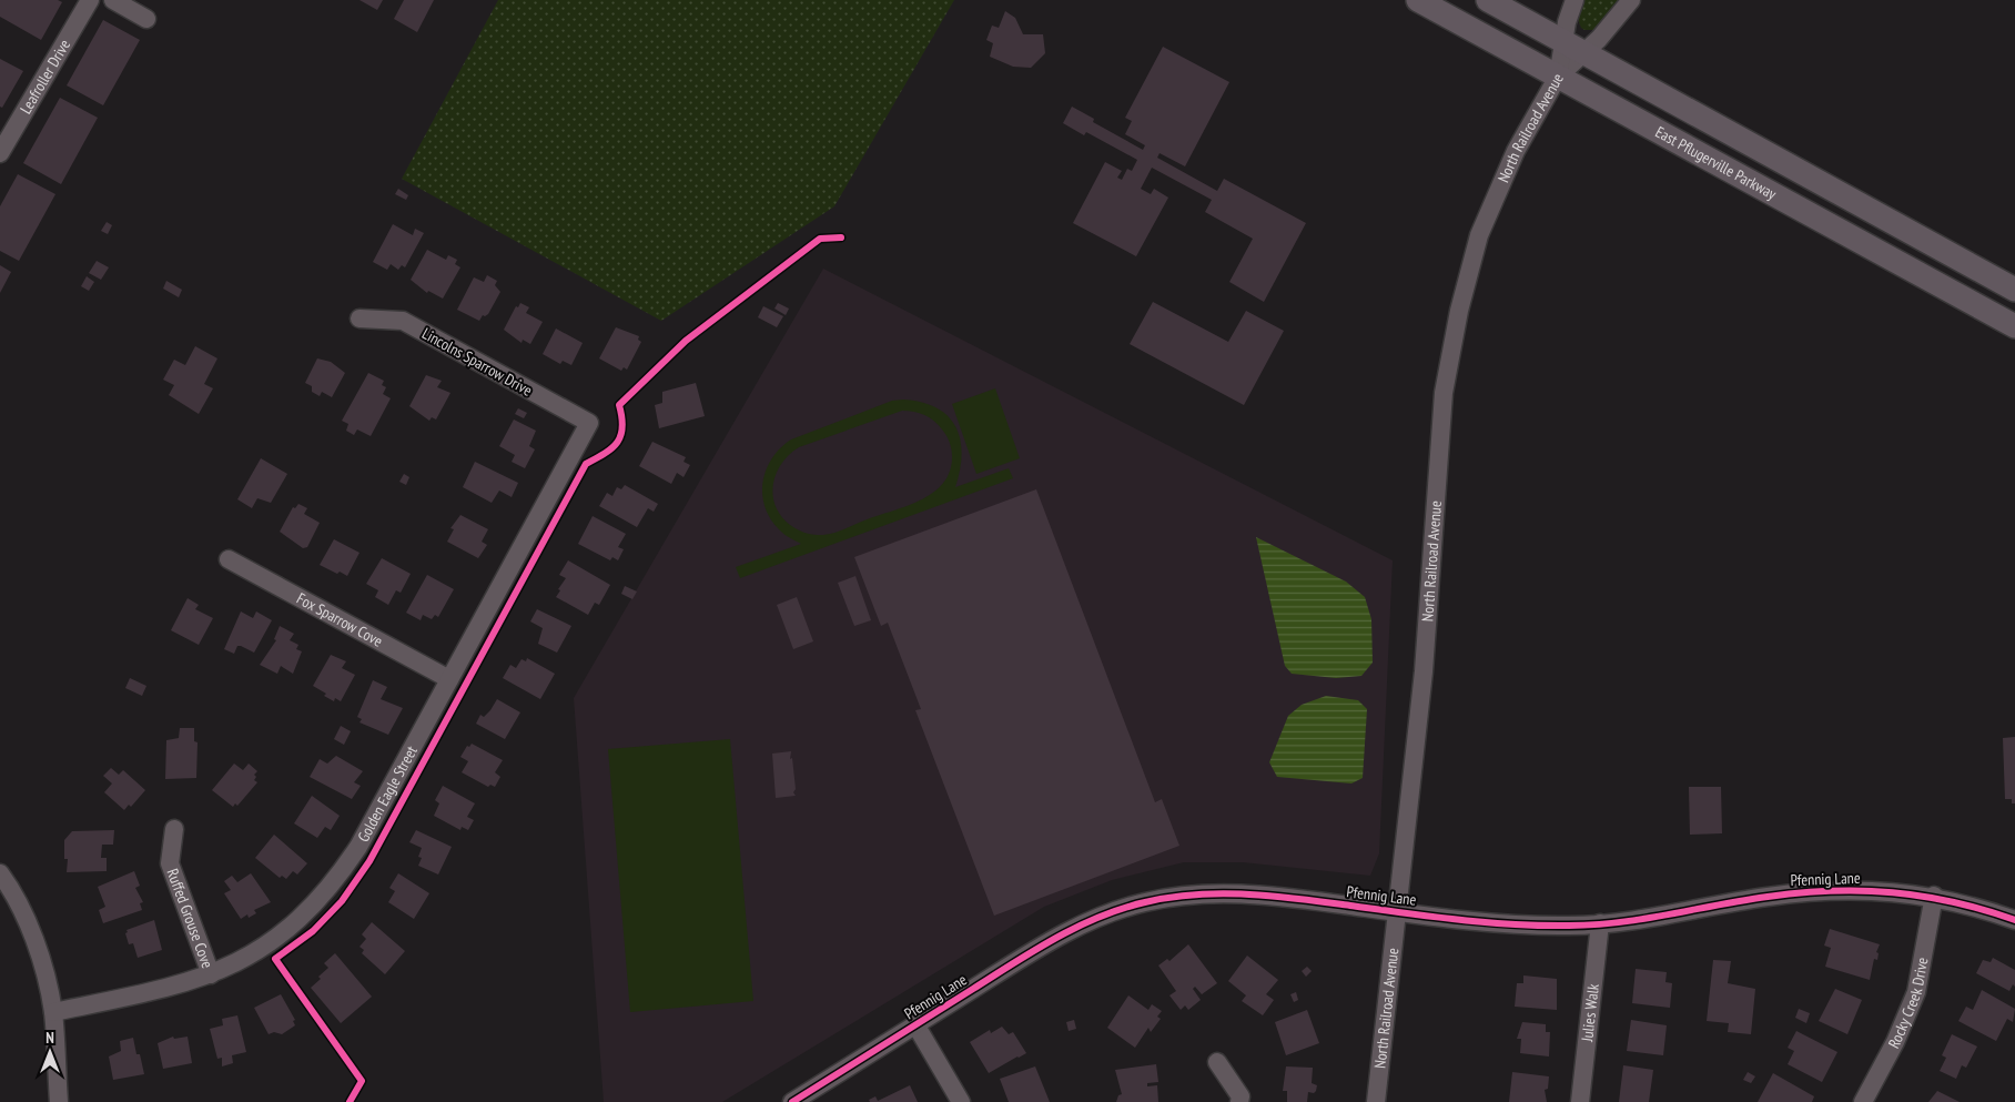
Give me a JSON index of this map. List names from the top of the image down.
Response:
{
  "streets": {
    "main road": ["East Pflugerville Parkway"],
    "street": [
      "Leafroller Drive",
      "North Railroad Avenue",
      "Lincolns Sparrow Drive",
      "Fox Sparrow Cove",
      "Golden Eagle Street",
      "Pfennig Lane",
      "Ruffed Grouse Cove",
      "Rocky Creek Drive",
      "Julies Walk"
    ]
  },
  "crossings": [
    ["North Railroad Avenue", "East Pflugerville Parkway"],
    ["North Railroad Avenue", "Pfennig Lane"],
    ["Lincolns Sparrow Drive", "Golden Eagle Street"],
    ["Fox Sparrow Cove", "Golden Eagle Street"],
    ["Golden Eagle Street", "Ruffed Grouse Cove"],
    ["Pfennig Lane", "Rocky Creek Drive"],
    ["Pfennig Lane", "Julies Walk"]
  ],
  "north": "top"
}
